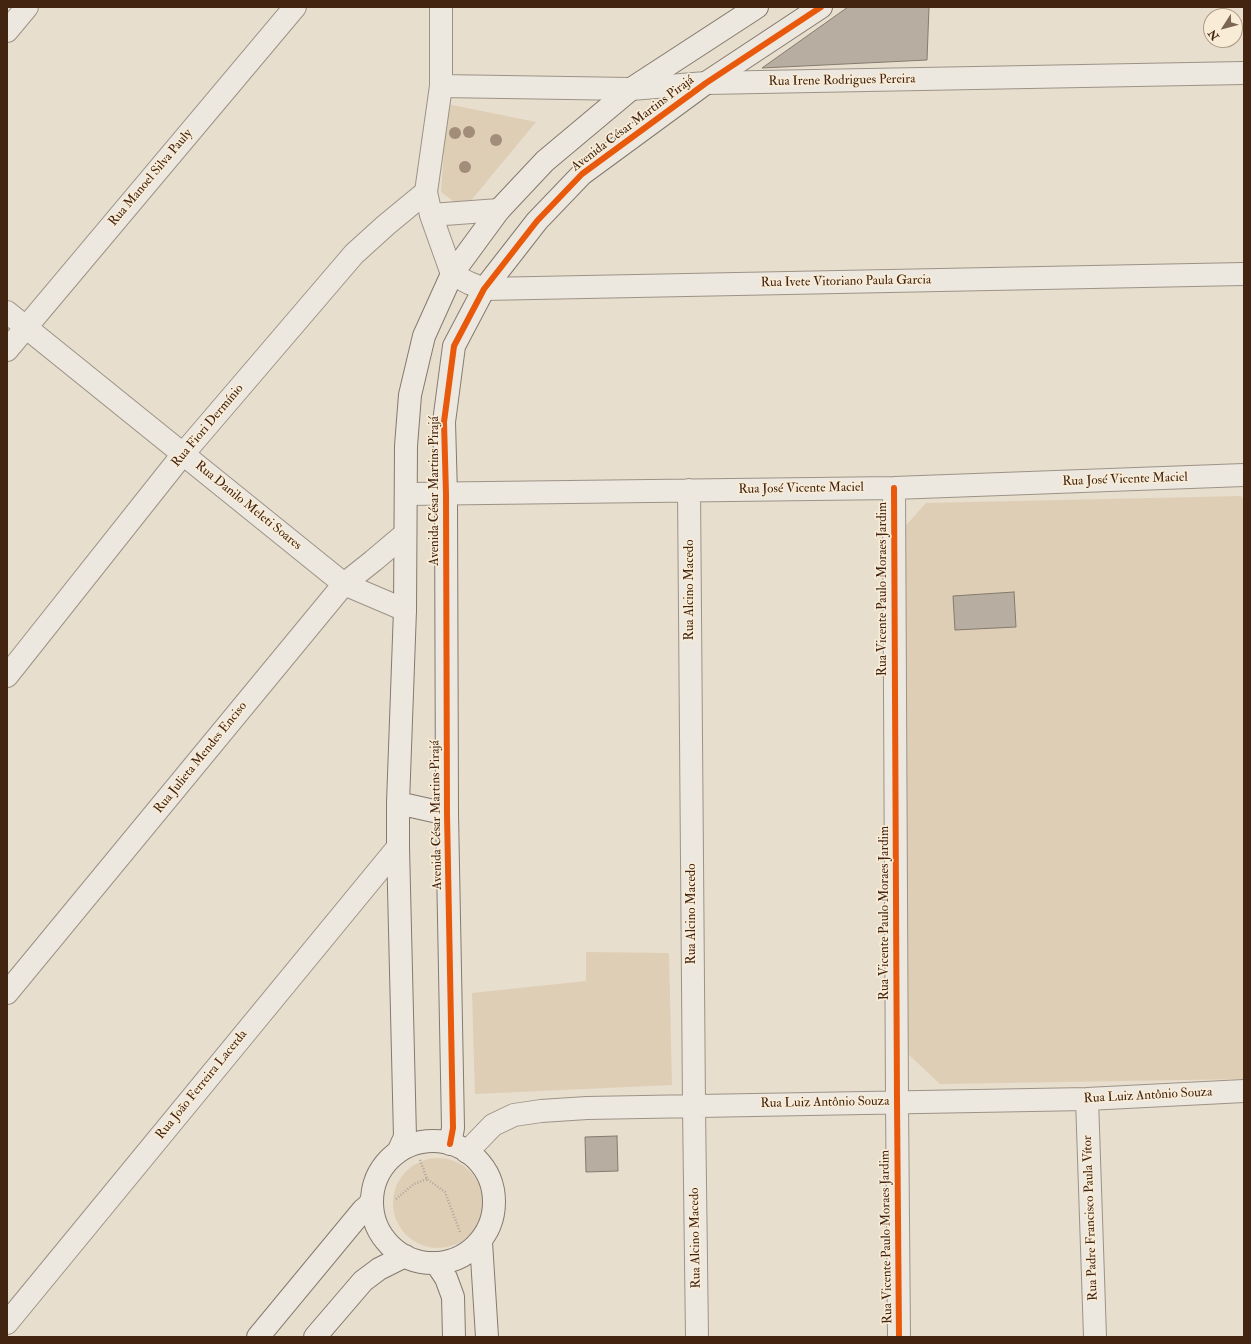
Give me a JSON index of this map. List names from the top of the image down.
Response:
{
  "streets": {
    "street": [
      "Rua Irene Rodrigues Pereira",
      "Avenida César Martins Pirajá",
      "Rua Manoel Silva Pauly",
      "Rua Ivete Vitoriano Paula Garcia",
      "Rua Fiori Dermínio",
      "Rua José Vicente Maciel",
      "Rua Danilo Meleti Soares",
      "Rua Vicente Paulo Moraes Jardim",
      "Rua Alcino Macedo",
      "Rua Julieta Mendes Enciso",
      "Rua João Ferreira Lacerda",
      "Rua Luiz Antônio Souza",
      "Rua Padre Francisco Paula Vítor"
    ]
  },
  "crossings": [
    ["Rua Irene Rodrigues Pereira", "Avenida César Martins Pirajá"],
    ["Avenida César Martins Pirajá", "Rua Ivete Vitoriano Paula Garcia"],
    ["Avenida César Martins Pirajá", "Rua José Vicente Maciel"],
    ["Avenida César Martins Pirajá", "Rua Danilo Meleti Soares"],
    ["Avenida César Martins Pirajá", "Rua Julieta Mendes Enciso"],
    ["Avenida César Martins Pirajá", "Rua João Ferreira Lacerda"],
    ["Avenida César Martins Pirajá", "Rua Luiz Antônio Souza"],
    ["Rua Manoel Silva Pauly", "Rua Danilo Meleti Soares"],
    ["Rua Fiori Dermínio", "Rua Danilo Meleti Soares"],
    ["Rua José Vicente Maciel", "Rua Vicente Paulo Moraes Jardim"],
    ["Rua José Vicente Maciel", "Rua Alcino Macedo"],
    ["Rua Danilo Meleti Soares", "Rua Julieta Mendes Enciso"],
    ["Rua Vicente Paulo Moraes Jardim", "Rua Luiz Antônio Souza"],
    ["Rua Alcino Macedo", "Rua Luiz Antônio Souza"],
    ["Rua Luiz Antônio Souza", "Rua Padre Francisco Paula Vítor"]
  ],
  "north": "bottom left"
}
